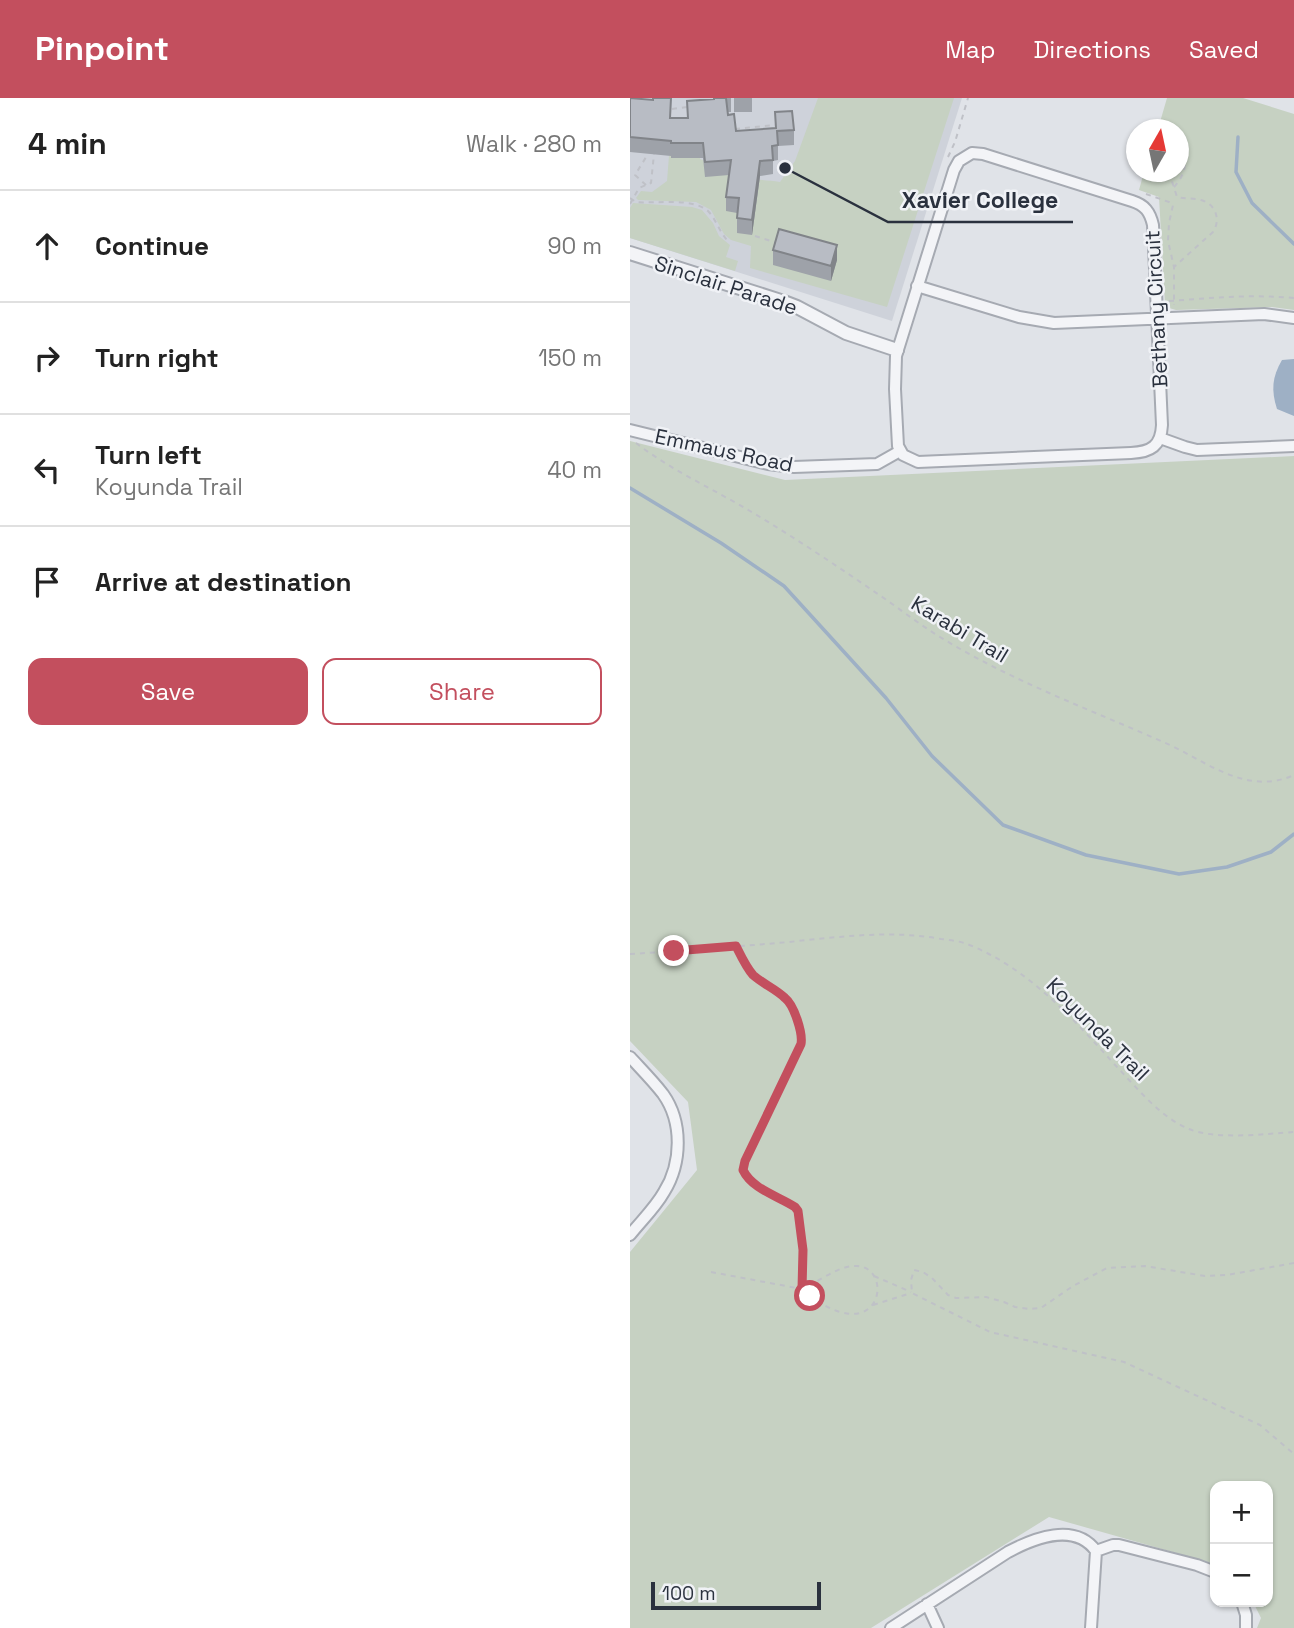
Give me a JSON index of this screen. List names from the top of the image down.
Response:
{
  "streets": {
    "street": ["Sinclair Parade", "Bethany Circuit", "Emmaus Road"],
    "path": ["Karabi Trail", "Koyunda Trail"]
  },
  "crossings": [
    ["Sinclair Parade", "Bethany Circuit"],
    ["Bethany Circuit", "Emmaus Road"]
  ],
  "places": ["Xavier College"],
  "scale_bar": "100 m",
  "north": "top",
  "page": {
    "header": "Pinpoint",
    "nav": ["Map", "Directions", "Saved"],
    "heading": ["4 min", "Walk · 280 m"],
    "list": [
      ["Continue", "90 m"],
      ["Turn right", "150 m"],
      ["Turn left", "Koyunda Trail", "40 m"],
      "Arrive at destination"
    ],
    "buttons": ["Save", "Share"],
    "map_buttons": ["+", "−"],
    "scale": "100 m"
  }
}
